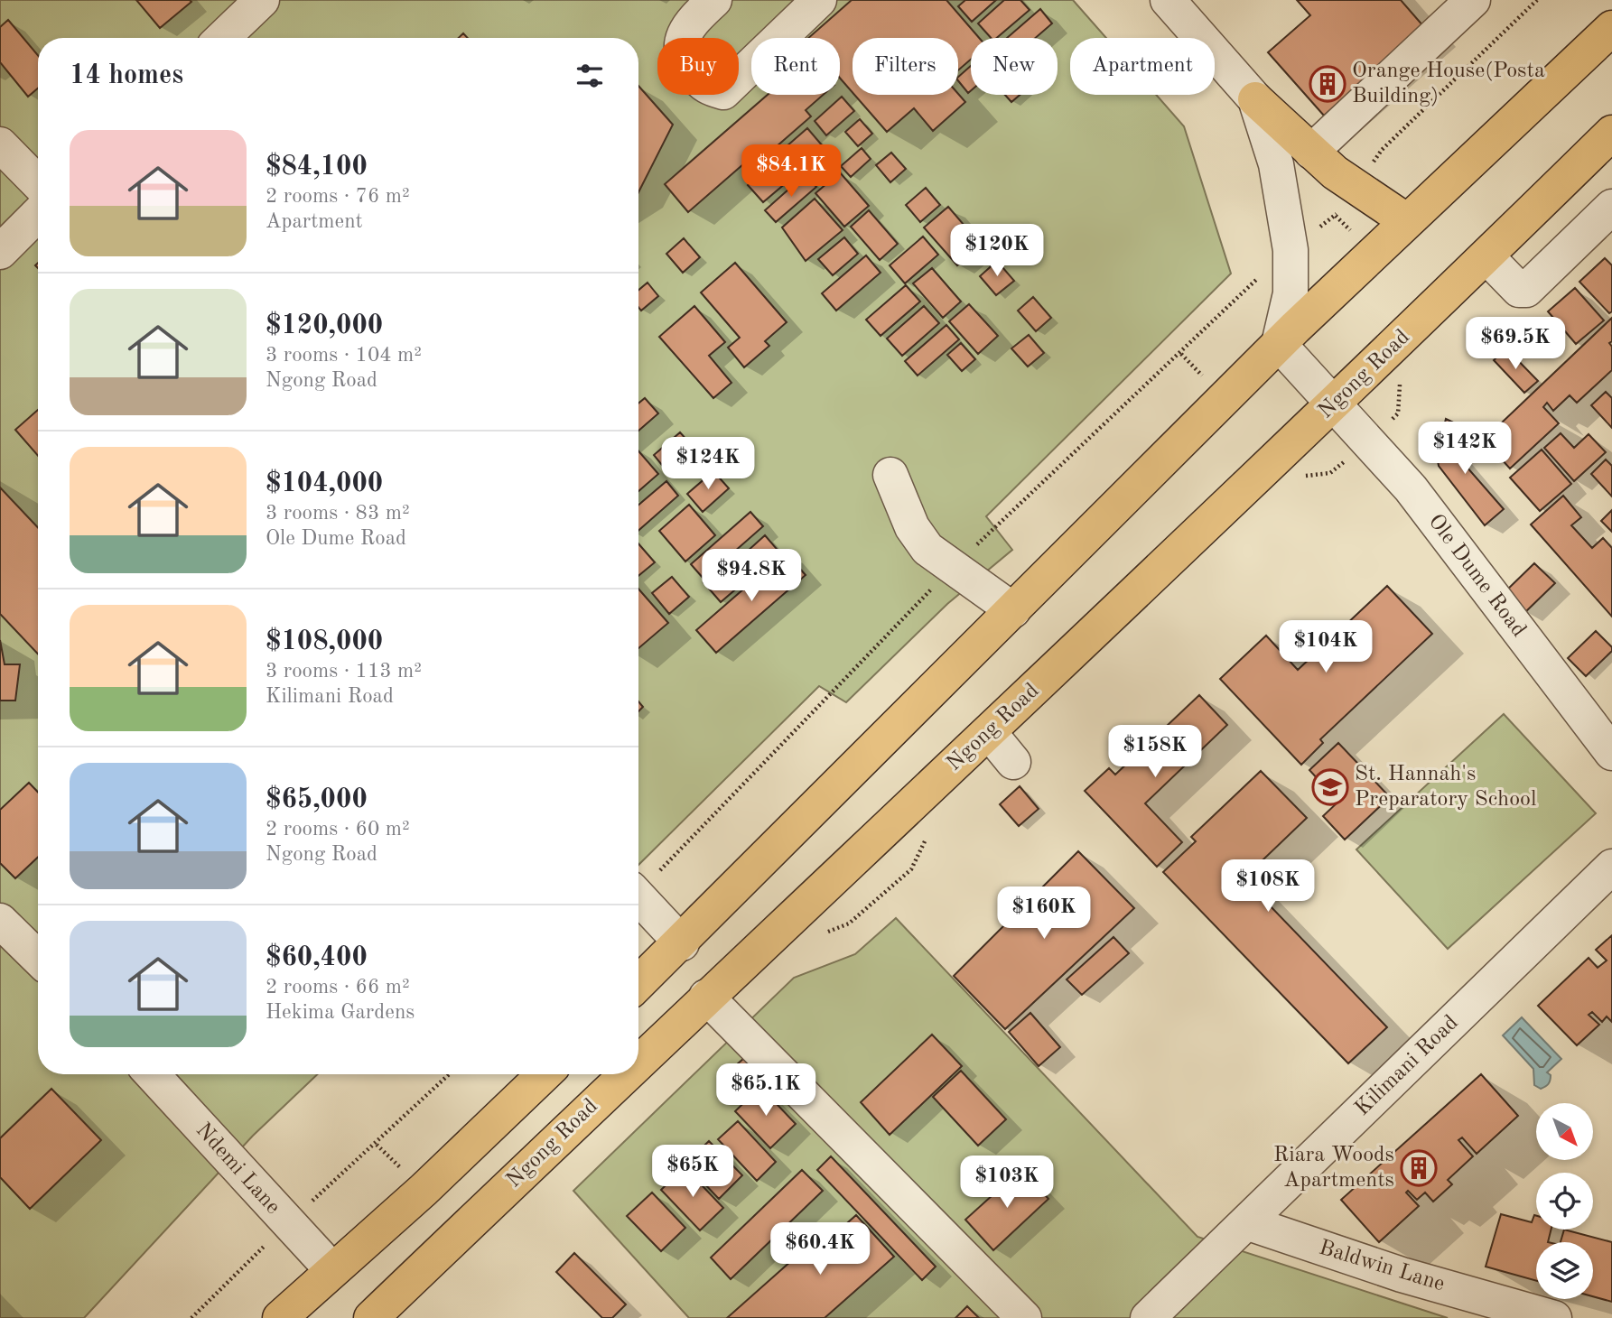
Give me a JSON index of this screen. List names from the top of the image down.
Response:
{
  "streets": {
    "main road": ["Ngong Road"],
    "street": [
      "Ole Dume Road",
      "Kilimani Road",
      "Ndemi Lane",
      "Baldwin Lane"
    ]
  },
  "crossings": [
    ["Ngong Road", "Ole Dume Road"],
    ["Kilimani Road", "Baldwin Lane"]
  ],
  "places": {
    "building": ["Orange House(Posta Building)", "Riara Woods Apartments"],
    "school or university": ["St. Hannah's Preparatory School"]
  },
  "north": "bottom right",
  "page": {
    "chip": [
      "Buy",
      "Rent",
      "Filters",
      "New",
      "Apartment"
    ],
    "heading": "14 homes",
    "list": [
      {
        "name": "$84,100",
        "note": "2 rooms · 76 m² · Apartment"
      },
      {
        "name": "$120,000",
        "note": "3 rooms · 104 m² · Ngong Road"
      },
      {
        "name": "$104,000",
        "note": "3 rooms · 83 m² · Ole Dume Road"
      },
      {
        "name": "$108,000",
        "note": "3 rooms · 113 m² · Kilimani Road"
      },
      {
        "name": "$65,000",
        "note": "2 rooms · 60 m² · Ngong Road"
      },
      {
        "name": "$60,400",
        "note": "2 rooms · 66 m² · Hekima Gardens"
      }
    ],
    "price": [
      "$84.1K",
      "$120K",
      "$69.5K",
      "$142K",
      "$124K",
      "$94.8K",
      "$104K",
      "$158K",
      "$108K",
      "$160K",
      "$65.1K",
      "$65K",
      "$103K",
      "$60.4K"
    ]
  }
}
